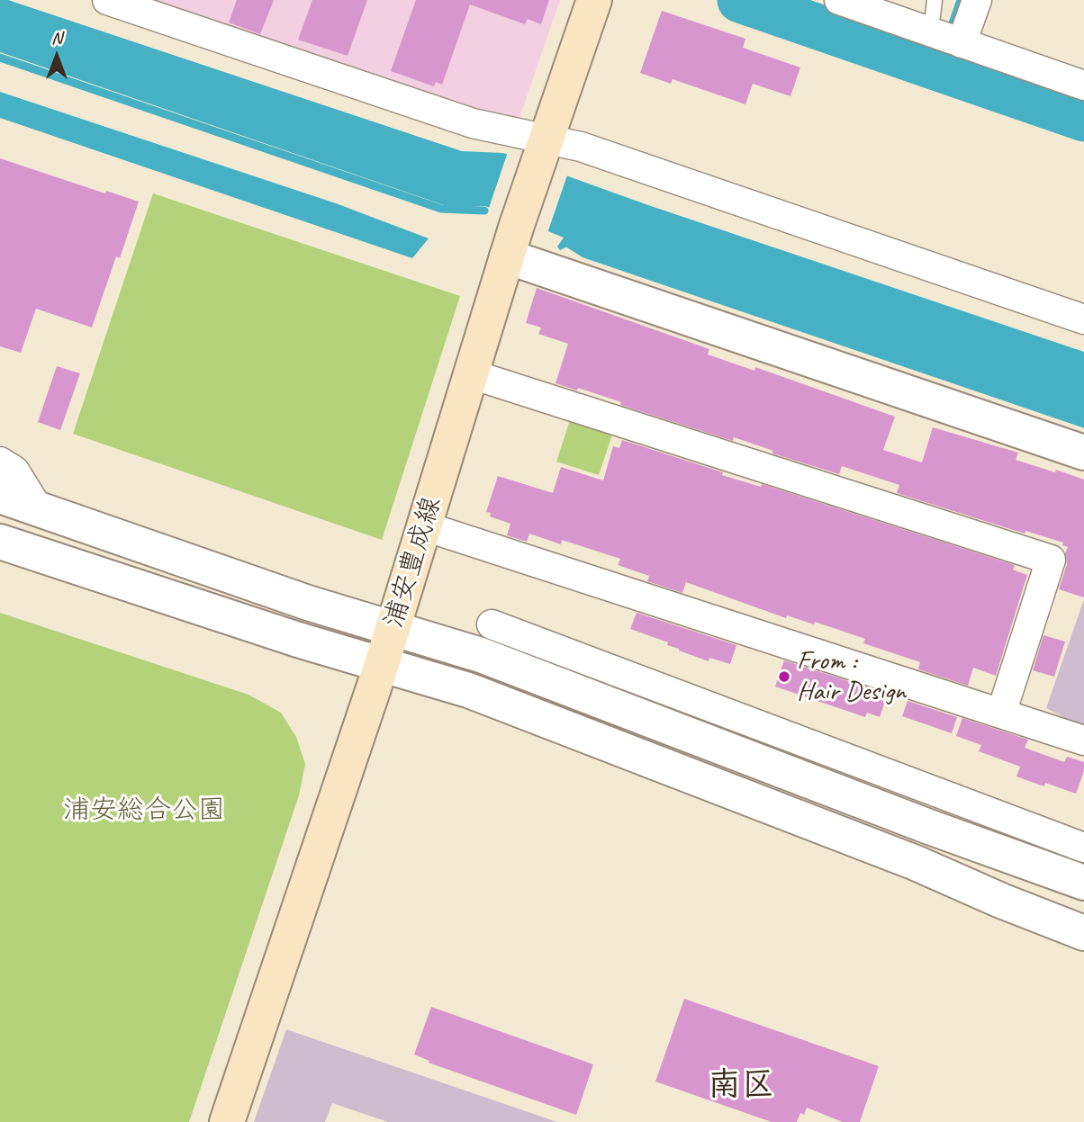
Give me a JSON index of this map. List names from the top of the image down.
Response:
{
  "streets": {
    "main road": ["浦安豊成線"]
  },
  "districts": ["南区"],
  "parks": ["浦安総合公園"],
  "places": ["From : Hair Design"],
  "north": "top"
}
